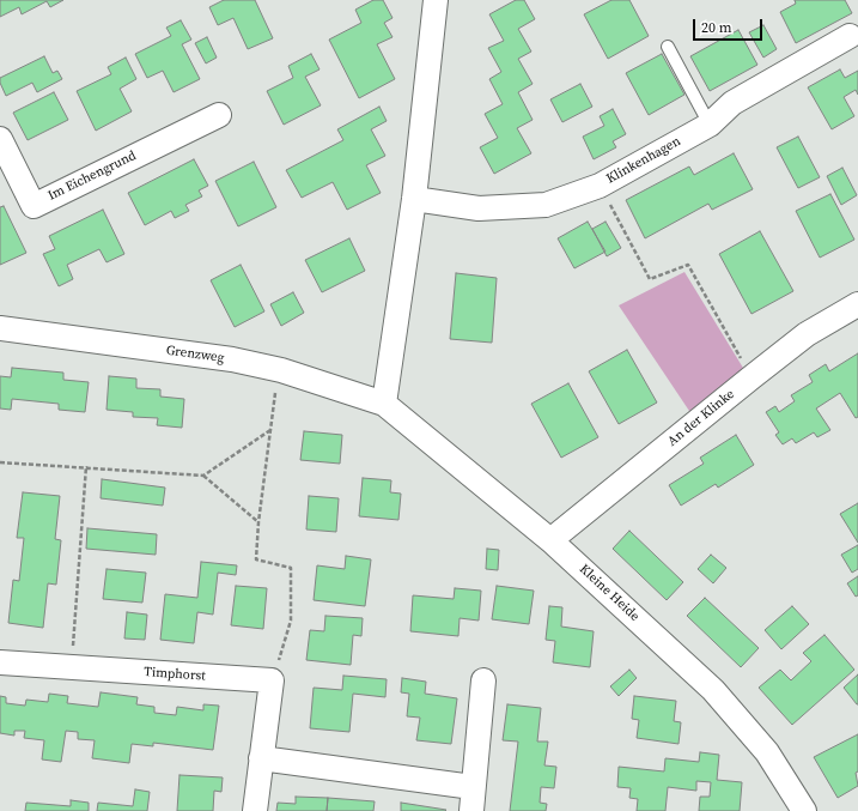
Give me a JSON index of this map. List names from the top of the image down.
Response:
{
  "streets": {
    "street": [
      "Klinkenhagen",
      "Im Eichengrund",
      "Grenzweg",
      "An der Klinke",
      "Kleine Heide",
      "Timphorst"
    ]
  },
  "crossings": [
    ["Grenzweg", "Kleine Heide"],
    ["An der Klinke", "Kleine Heide"]
  ],
  "scale_bar": "20 m"
}
